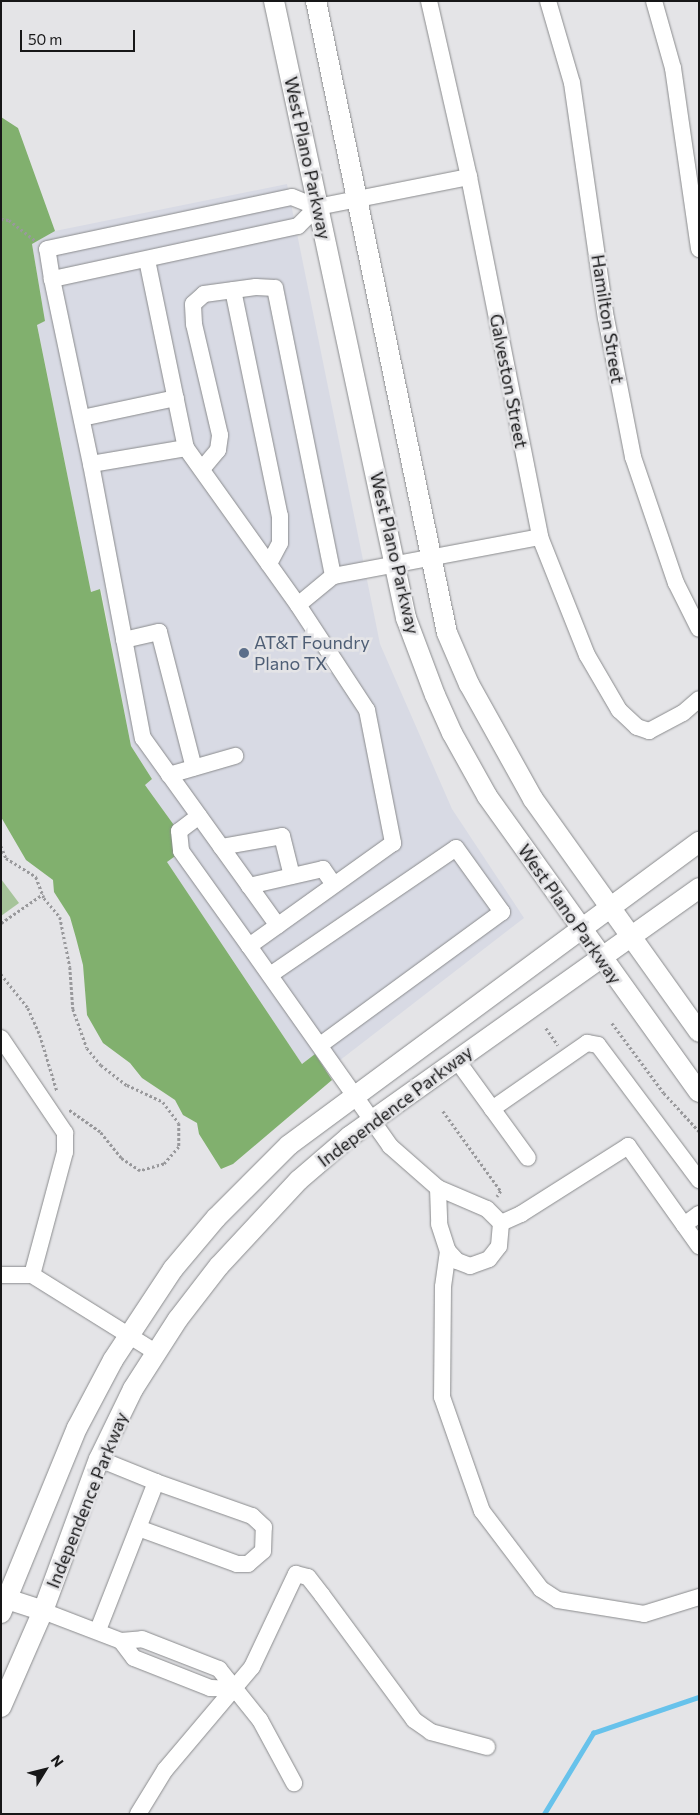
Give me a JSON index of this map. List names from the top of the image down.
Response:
{
  "streets": {
    "main road": ["West Plano Parkway", "Independence Parkway"],
    "street": ["Hamilton Street", "Galveston Street"]
  },
  "crossings": [
    ["West Plano Parkway", "Independence Parkway"]
  ],
  "places": ["AT&T Foundry Plano TX"],
  "scale_bar": "50 m",
  "north": "top right"
}
